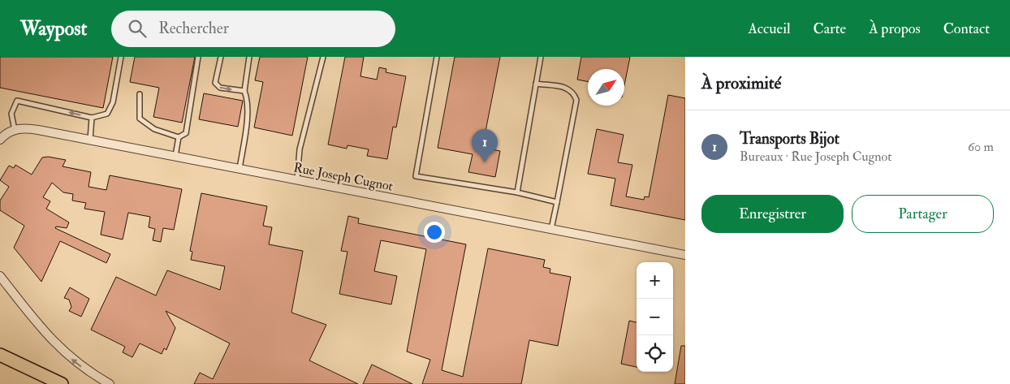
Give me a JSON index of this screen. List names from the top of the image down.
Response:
{
  "streets": {
    "street": ["Rue Joseph Cugnot"]
  },
  "north": "top right",
  "page": {
    "header": "Waypost",
    "search": "Rechercher",
    "nav": [
      "Accueil",
      "Carte",
      "À propos",
      "Contact"
    ],
    "heading": "À proximité",
    "list": [
      {
        "mark": "1",
        "name": "Transports Bijot",
        "note": "Bureaux · Rue Joseph Cugnot",
        "value": "60 m"
      }
    ],
    "pins": "1",
    "buttons": ["Enregistrer", "Partager"],
    "map_buttons": ["+", "−"]
  }
}
